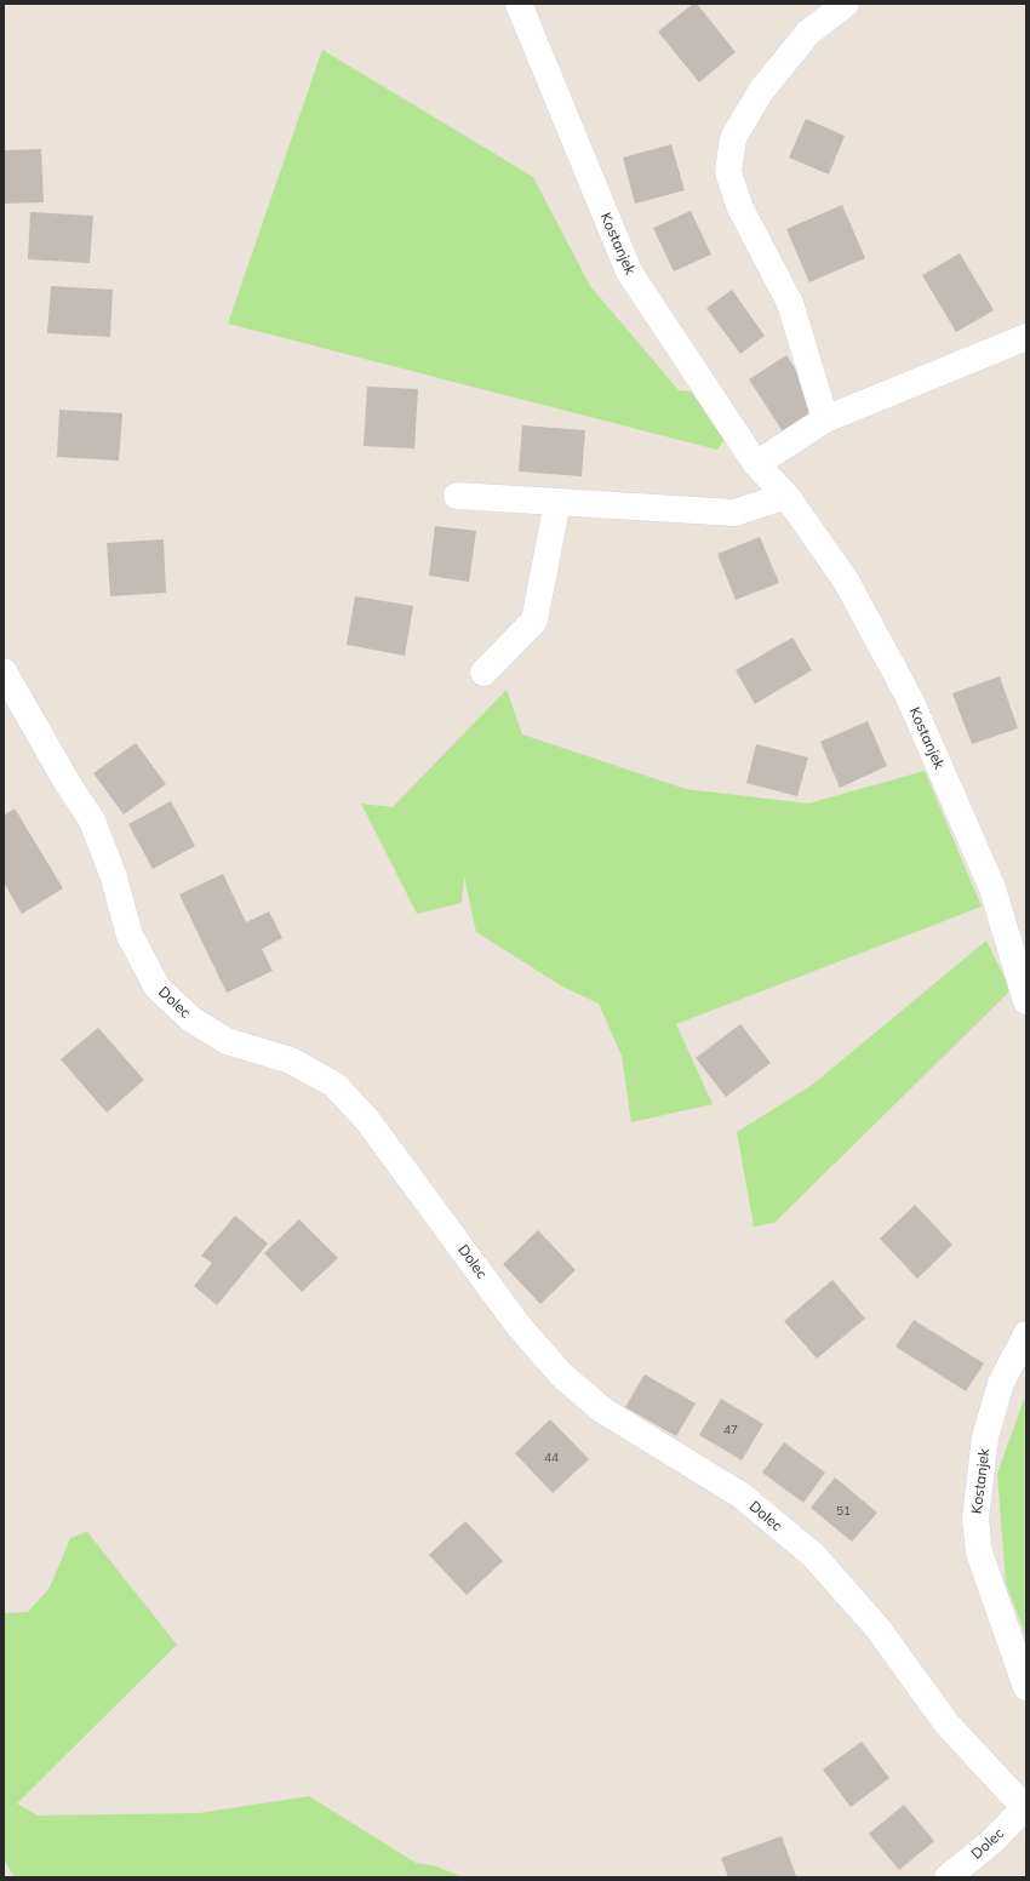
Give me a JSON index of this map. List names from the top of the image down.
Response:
{
  "streets": {
    "street": ["Kostanjek", "Dolec"]
  },
  "house_numbers": ["47", "44", "51"]
}
